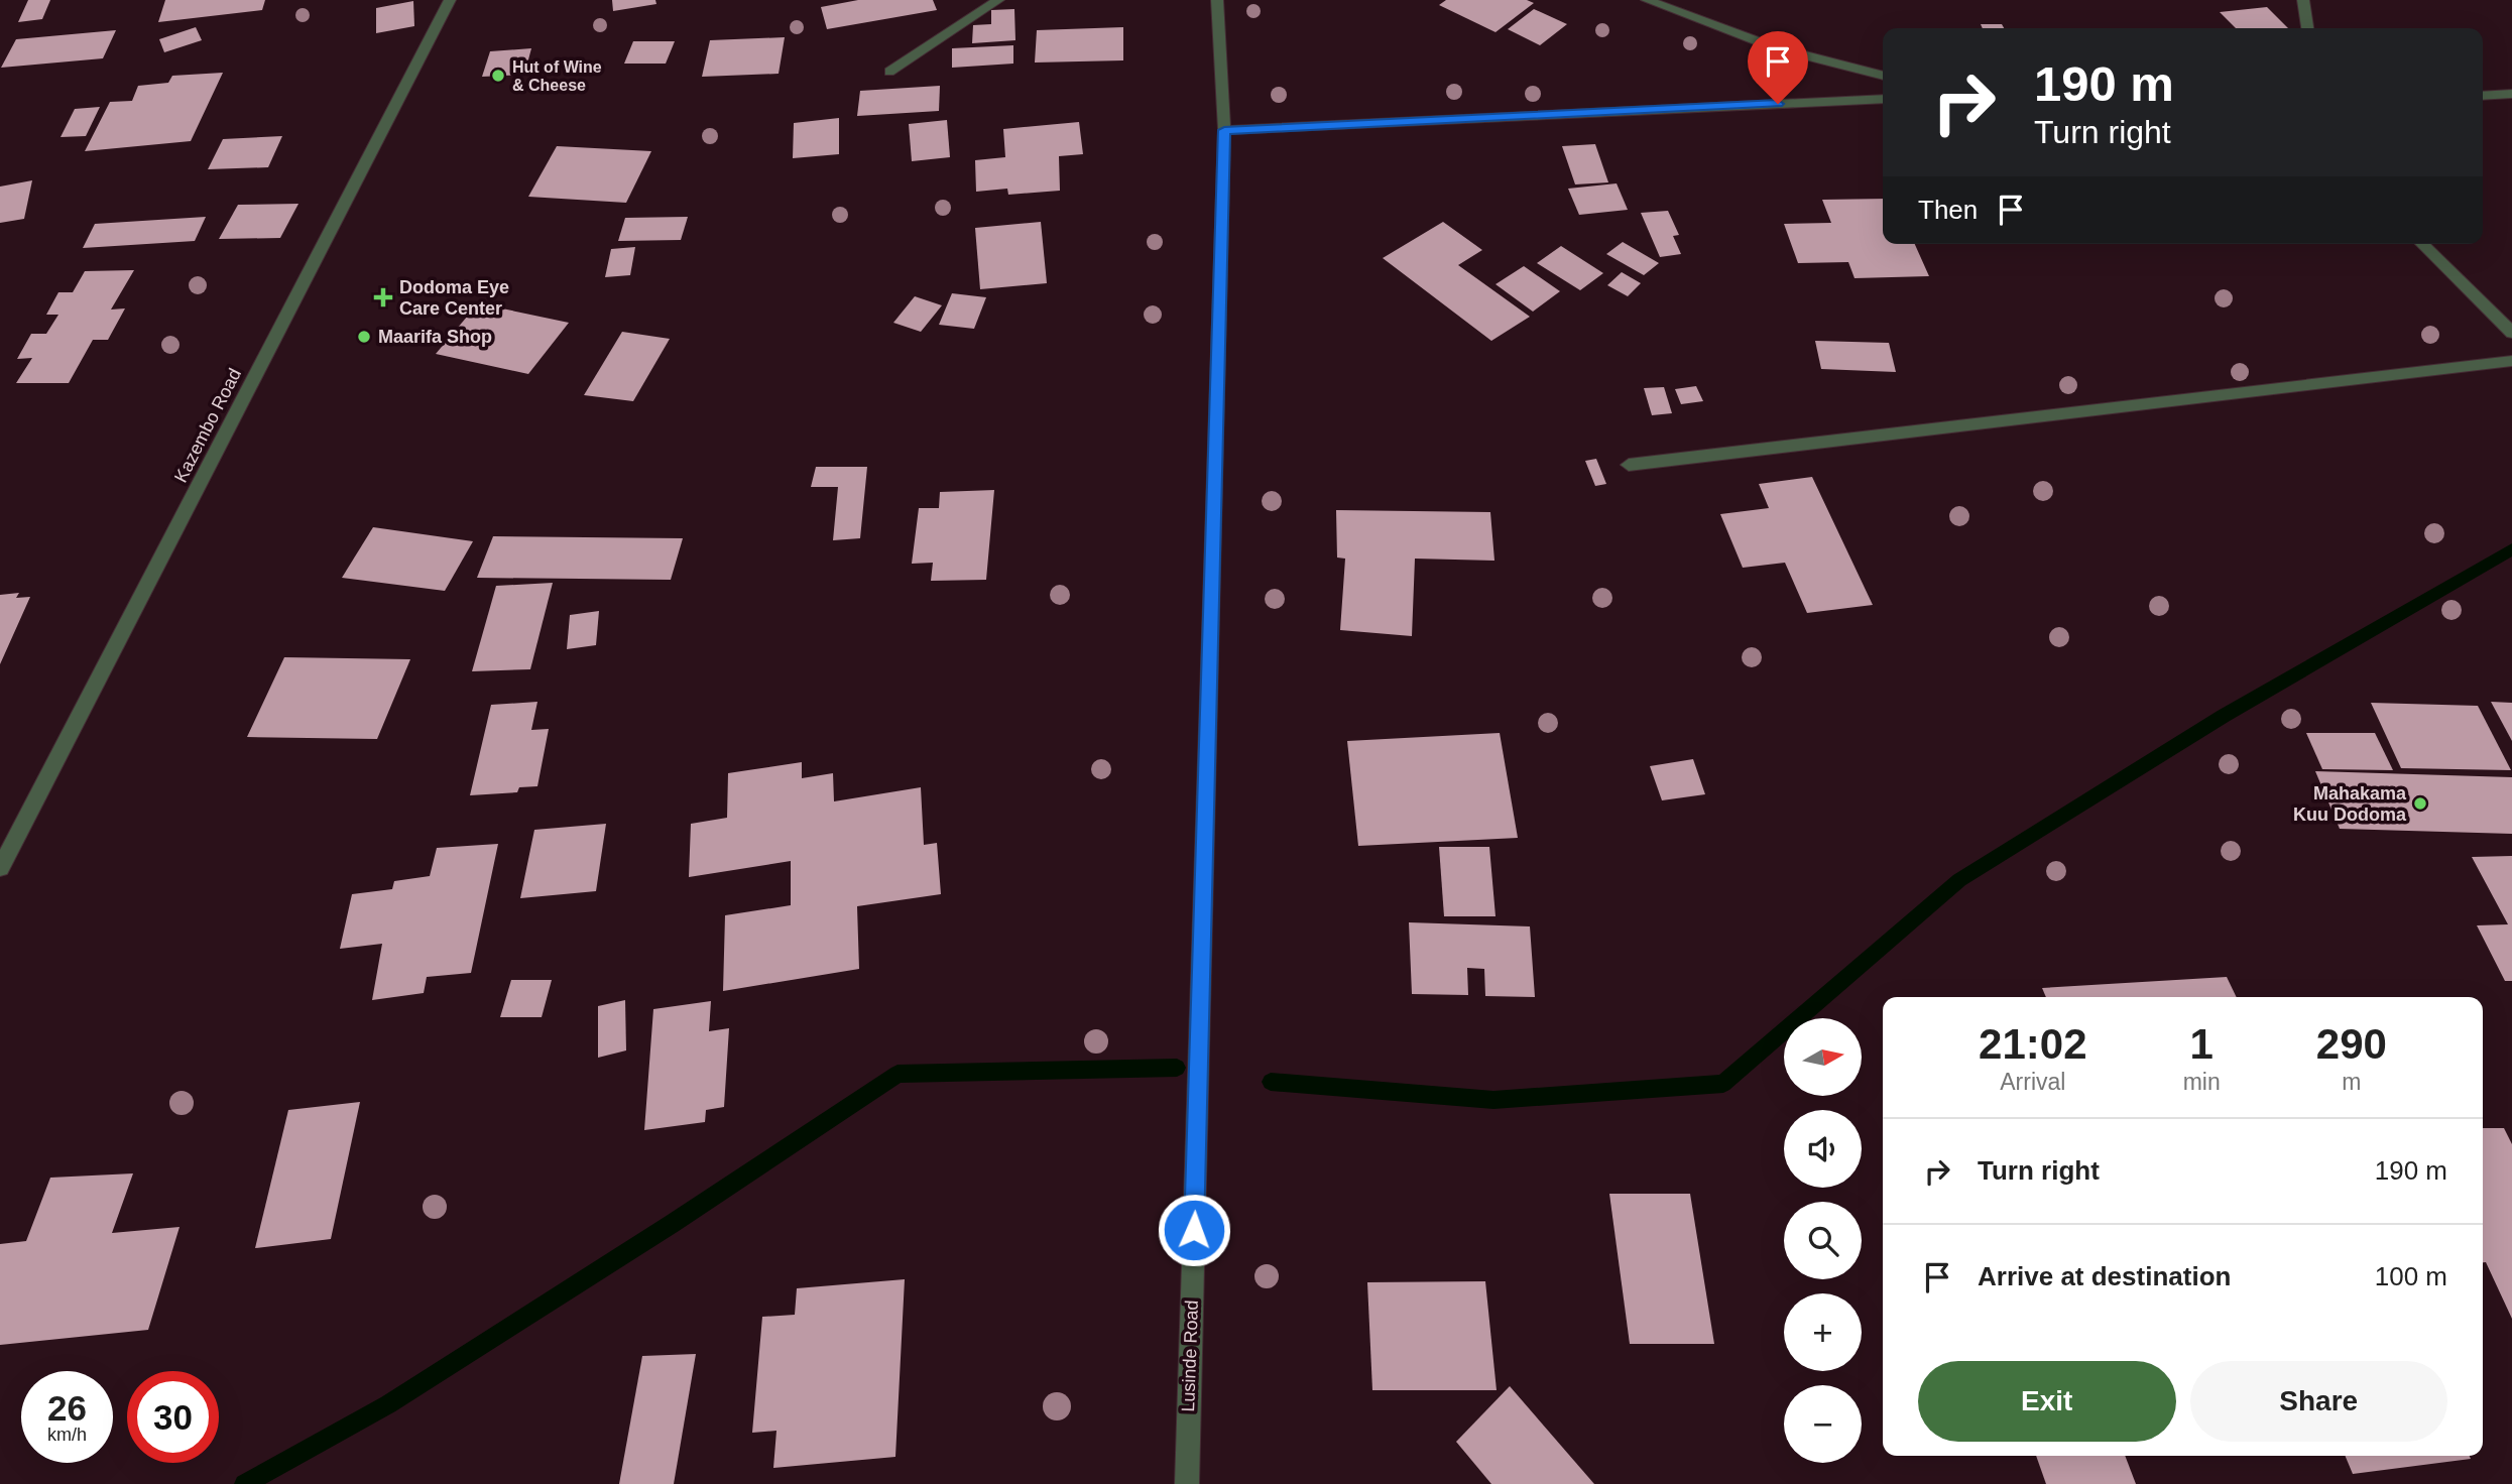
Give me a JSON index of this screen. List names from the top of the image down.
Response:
{
  "streets": {
    "street": ["Kazembo Road", "Lusinde Road"]
  },
  "places": {
    "other": ["Hut of Wine & Cheese", "Maarifa Shop", "Mahakama Kuu Dodoma"],
    "health": ["Dodoma Eye Care Center"]
  },
  "north": "right",
  "page": {
    "turn": ["190 m", "Turn right"],
    "then": "Then",
    "eta": [
      "21:02",
      "Arrival",
      "1",
      "min",
      "290",
      "m"
    ],
    "map_buttons": ["+", "−"],
    "list": [
      {
        "name": "Turn right",
        "value": "190 m"
      },
      {
        "name": "Arrive at destination",
        "value": "100 m"
      }
    ],
    "buttons": ["Exit", "Share"],
    "speed": "26 km/h",
    "limit": "30"
  }
}
